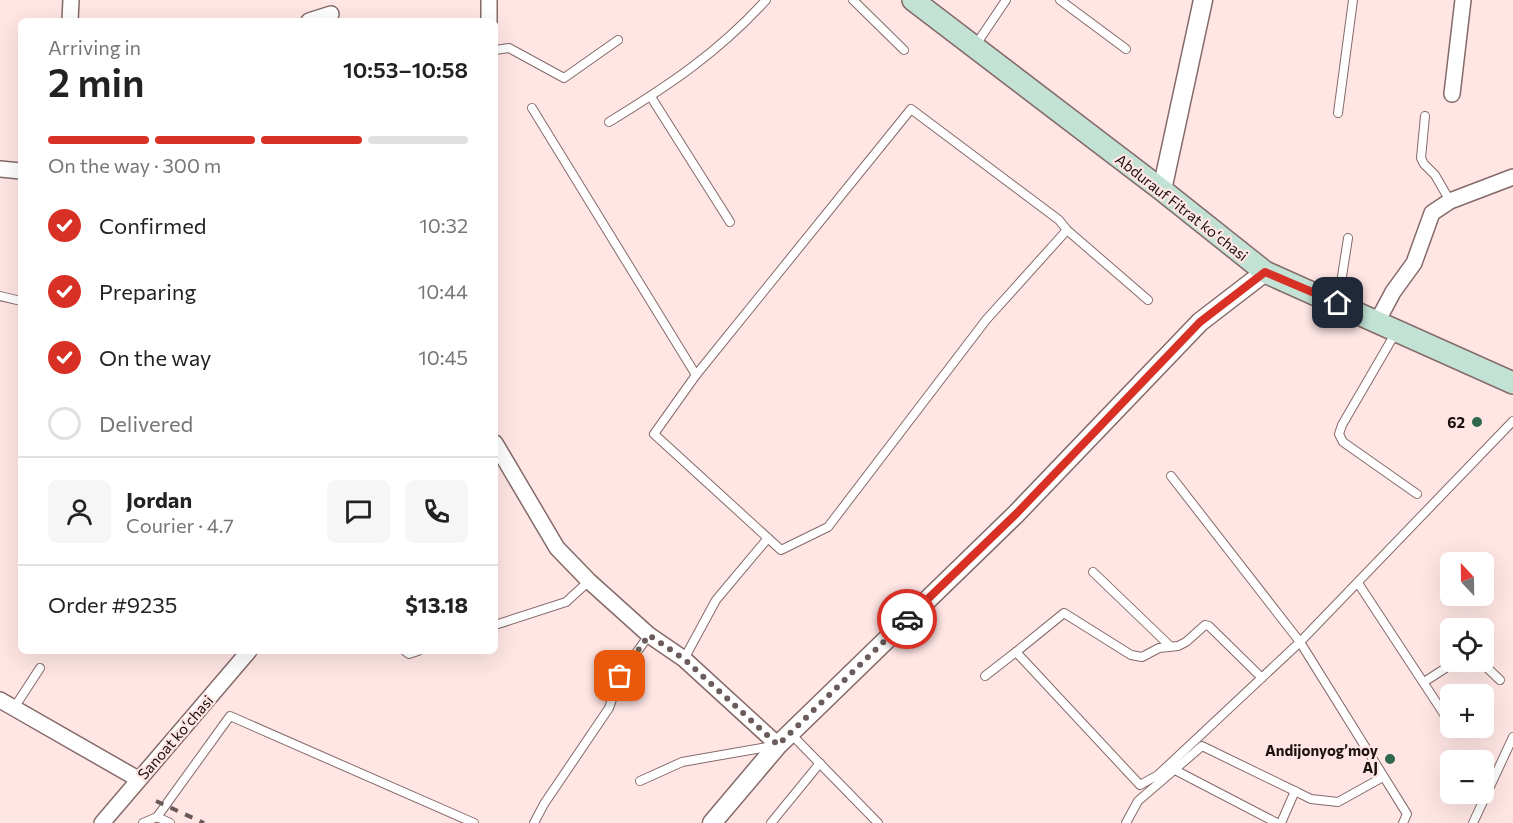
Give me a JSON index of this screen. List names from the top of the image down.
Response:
{
  "streets": {
    "main road": ["Abdurauf Fitrat koʻchasi"],
    "street": ["Sanoat koʻchasi"]
  },
  "places": ["62", "Andijonyog’moy AJ"],
  "north": "top",
  "page": {
    "heading": ["2 min", "Arriving in", "10:53–10:58"],
    "panel": [
      "Jordan",
      "Courier · 4.7",
      "Order #9235",
      "$13.18"
    ],
    "bar": "On the way · 300 m",
    "list": [
      ["Confirmed", "10:32"],
      ["Preparing", "10:44"],
      ["On the way", "10:45"],
      "Delivered"
    ],
    "map_buttons": ["+", "−"]
  }
}
